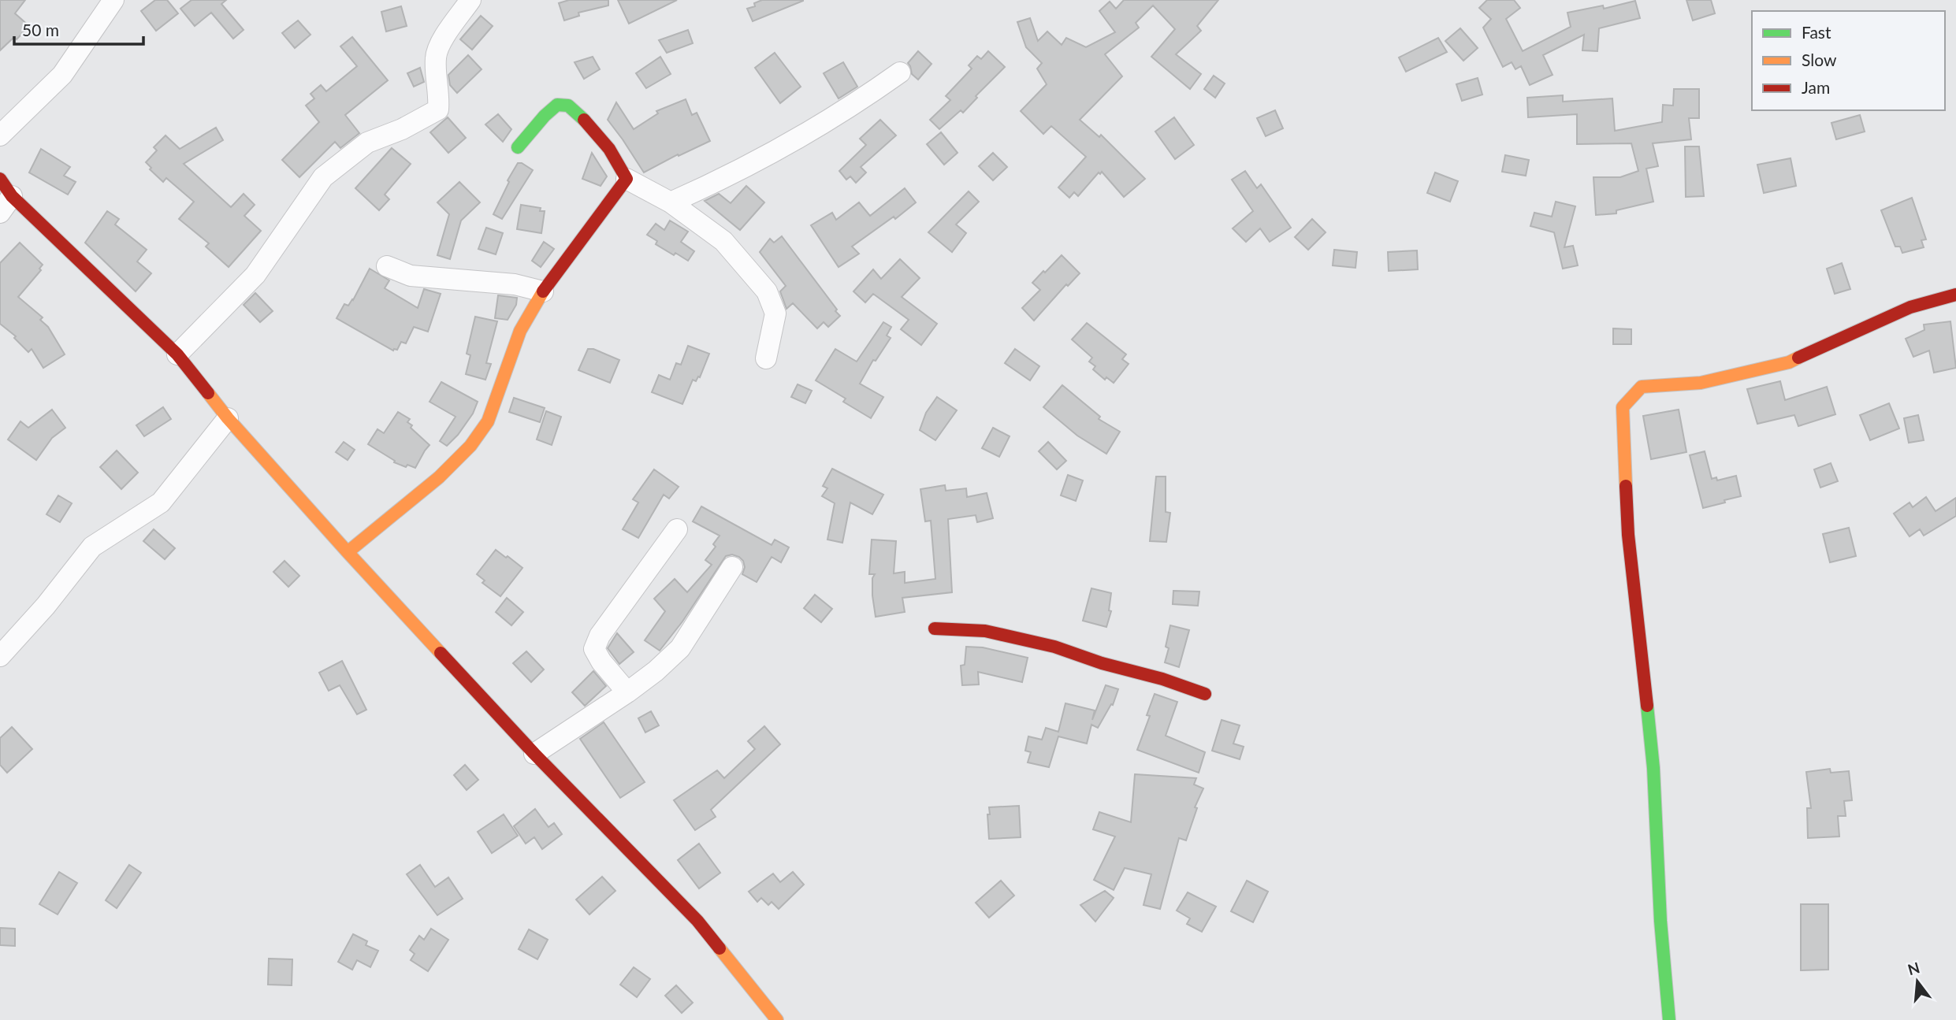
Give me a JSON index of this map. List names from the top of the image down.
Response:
{
  "legend": ["Fast", "Slow", "Jam"],
  "scale_bar": "50 m",
  "north": "top"
}
